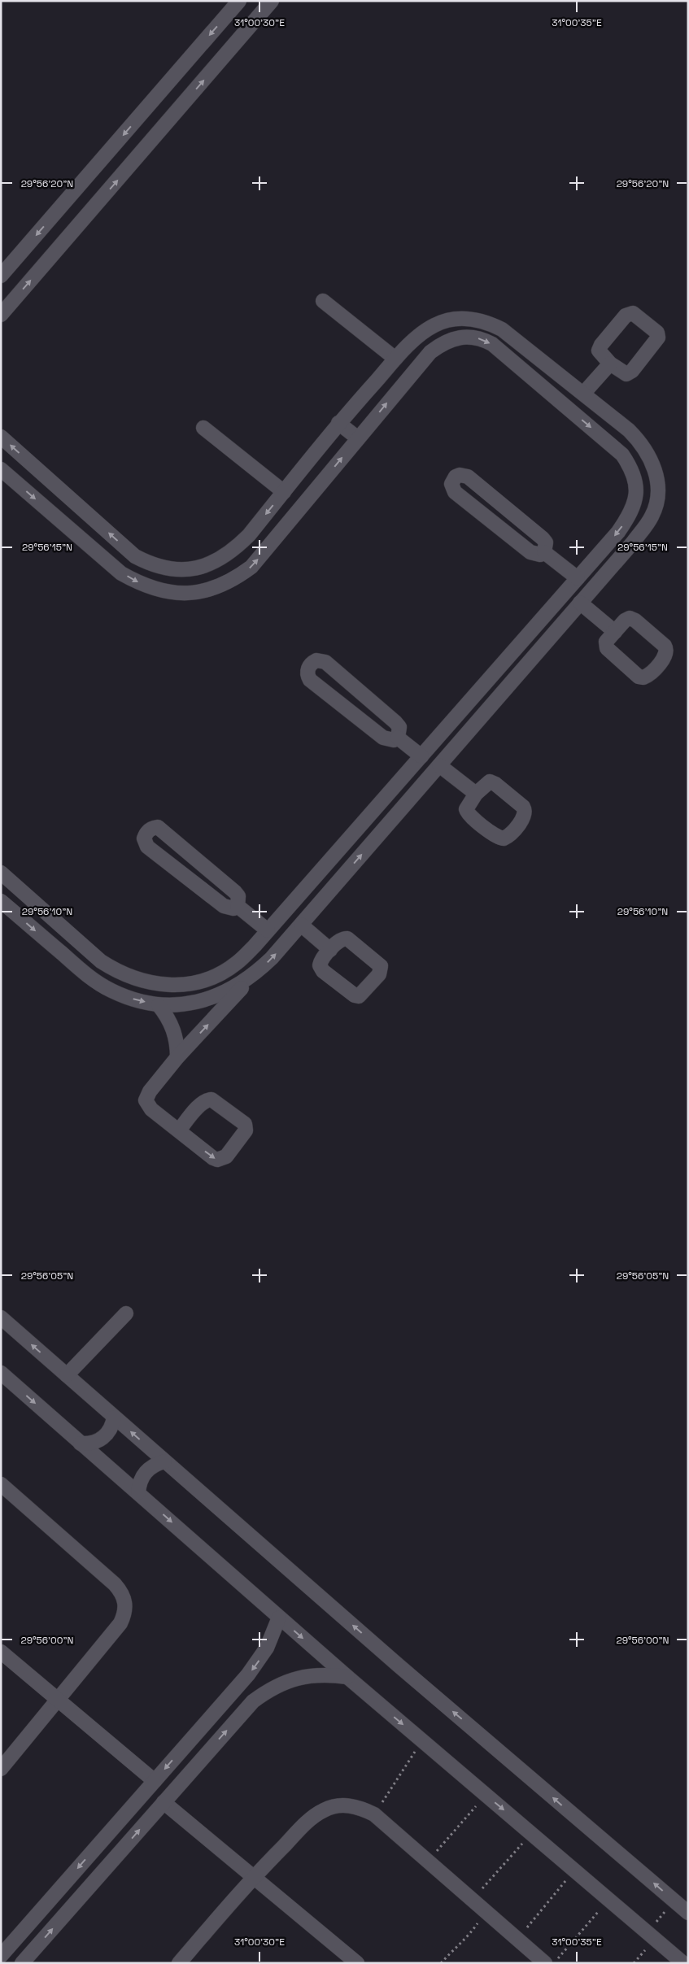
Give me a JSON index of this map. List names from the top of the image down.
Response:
{
  "coordinates": [
    "31°00'30\"E",
    "31°00'35\"E",
    "29°56'20\"N",
    "29°56'15\"N",
    "29°56'10\"N",
    "29°56'05\"N",
    "29°56'00\"N"
  ]
}
